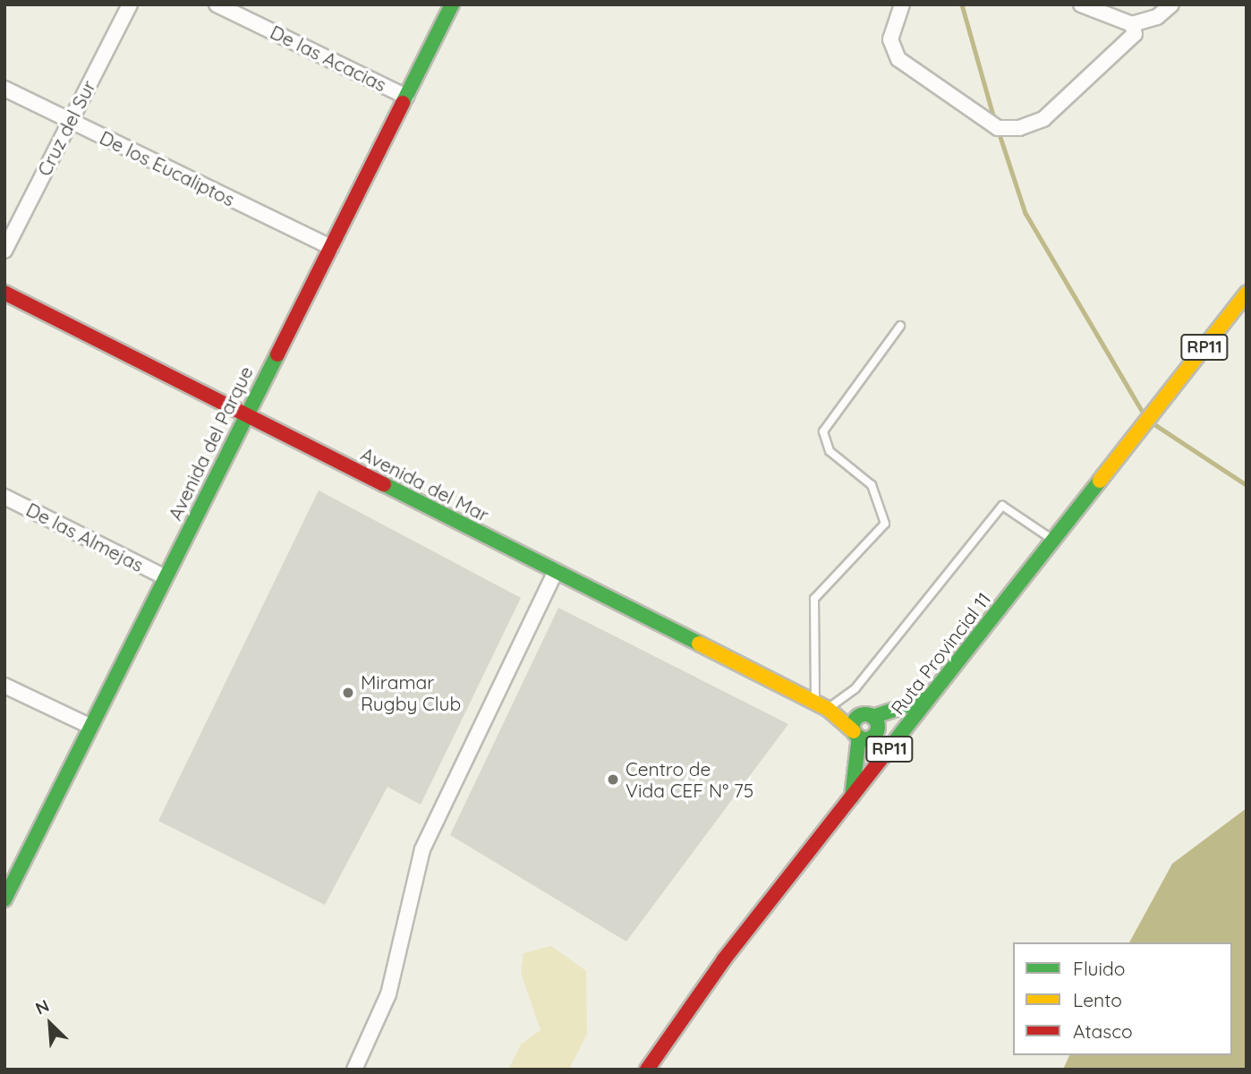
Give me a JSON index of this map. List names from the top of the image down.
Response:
{
  "streets": {
    "main road": [
      "RP11",
      "Avenida del Parque",
      "Avenida del Mar",
      "Ruta Provincial 11"
    ],
    "street": [
      "De las Acacias",
      "Cruz del Sur",
      "De los Eucaliptos",
      "De las Almejas"
    ]
  },
  "crossings": [
    ["De las Acacias", "Avenida del Parque"],
    ["Cruz del Sur", "De los Eucaliptos"],
    ["De los Eucaliptos", "Avenida del Parque"],
    ["Avenida del Parque", "Avenida del Mar"],
    ["Avenida del Parque", "De las Almejas"],
    ["Avenida del Mar", "Ruta Provincial 11"]
  ],
  "places": ["Miramar Rugby Club", "Centro de Vida CEF N° 75"],
  "legend": ["Fluido", "Lento", "Atasco"],
  "north": "top left"
}
